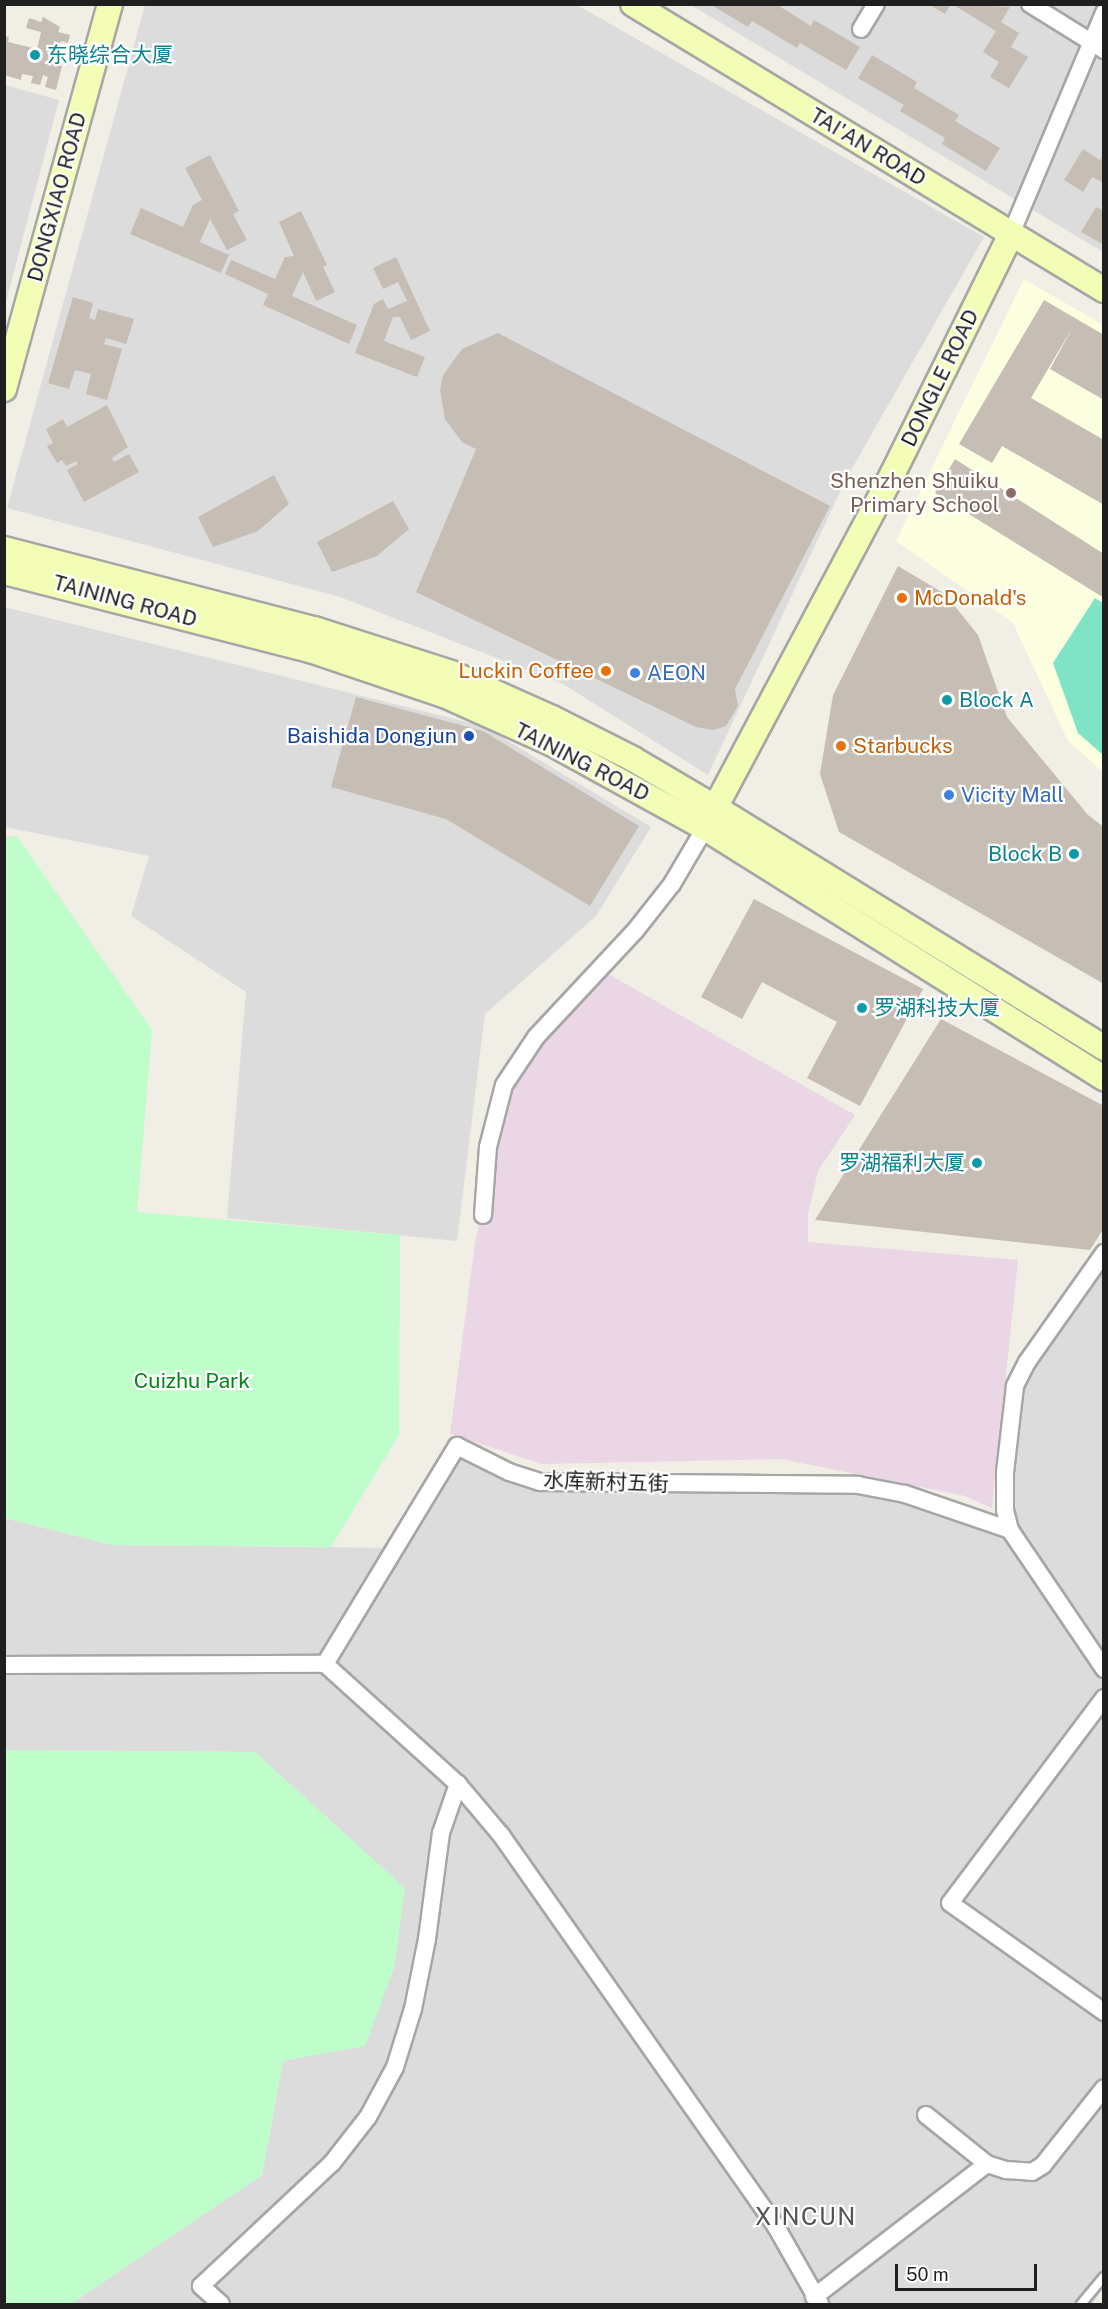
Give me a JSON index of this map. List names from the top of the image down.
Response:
{
  "streets": {
    "main road": [
      "TAI'AN ROAD",
      "DONGXIAO ROAD",
      "DONGLE ROAD",
      "TAINING ROAD"
    ],
    "street": ["水库新村五街"]
  },
  "crossings": [
    ["TAI'AN ROAD", "DONGLE ROAD"],
    ["DONGLE ROAD", "TAINING ROAD"]
  ],
  "districts": ["XINCUN"],
  "parks": ["Cuizhu Park"],
  "places": [
    "东晓综合大厦",
    "Shenzhen Shuiku Primary School",
    "McDonald's",
    "Luckin Coffee",
    "AEON",
    "Block A",
    "Baishida Dongjun",
    "Starbucks",
    "Vicity Mall",
    "Block B",
    "罗湖科技大厦",
    "罗湖福利大厦"
  ],
  "scale_bar": "50 m"
}
